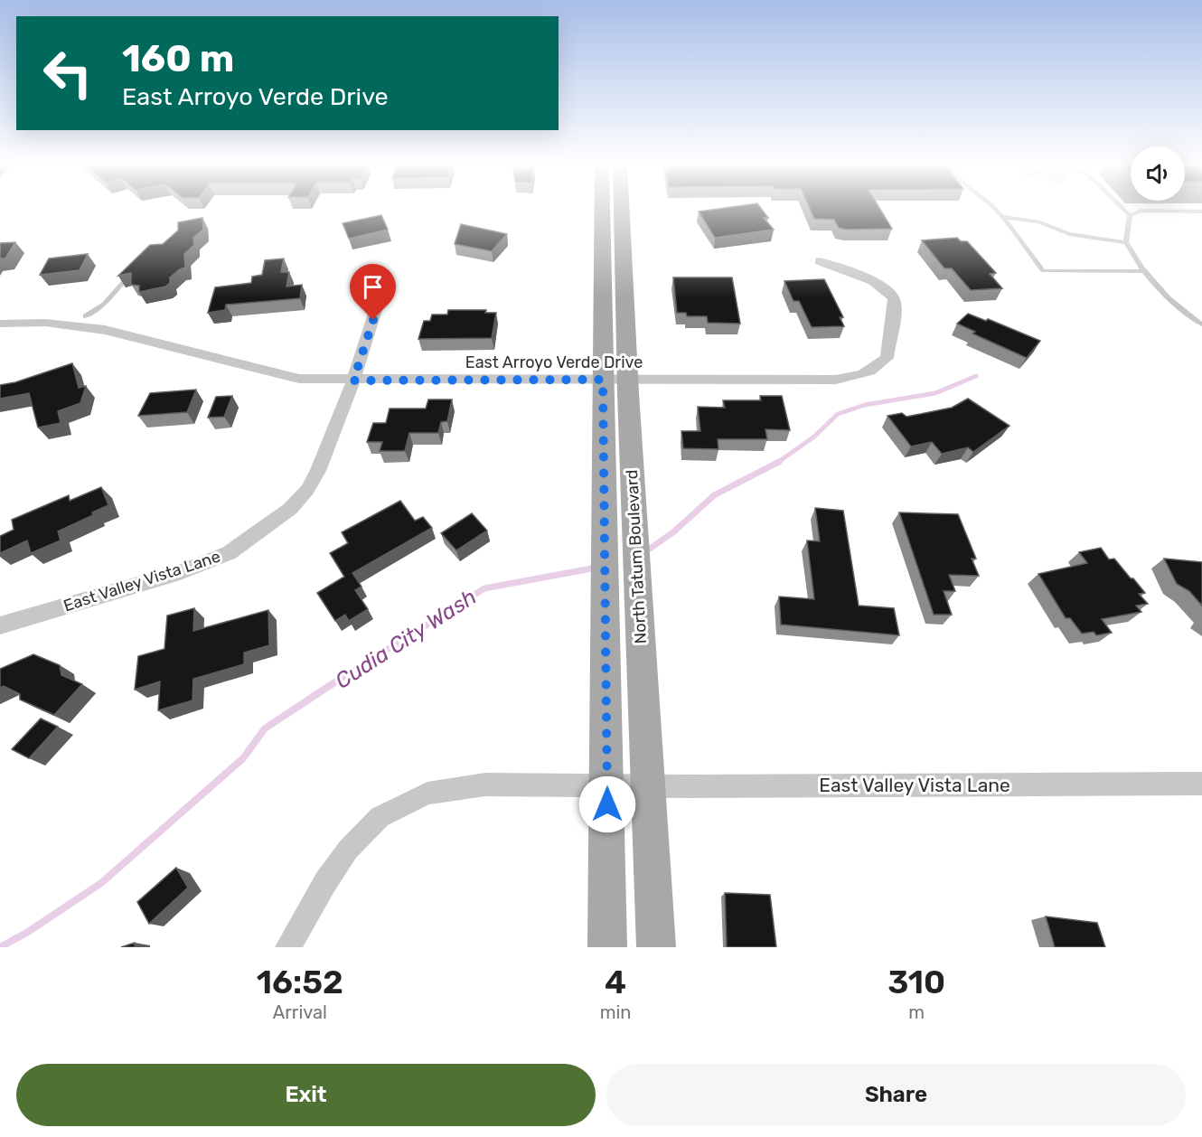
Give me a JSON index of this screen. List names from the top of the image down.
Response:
{
  "streets": {
    "main road": ["North Tatum Boulevard"],
    "street": ["East Arroyo Verde Drive", "East Valley Vista Lane"]
  },
  "crossings": [
    ["East Arroyo Verde Drive", "North Tatum Boulevard"],
    ["East Arroyo Verde Drive", "East Valley Vista Lane"],
    ["North Tatum Boulevard", "East Valley Vista Lane"]
  ],
  "water": ["Cudia City Wash"],
  "page": {
    "turn": ["160 m", "East Arroyo Verde Drive"],
    "eta": [
      "16:52",
      "Arrival",
      "4",
      "min",
      "310",
      "m"
    ],
    "buttons": ["Exit", "Share"]
  }
}
